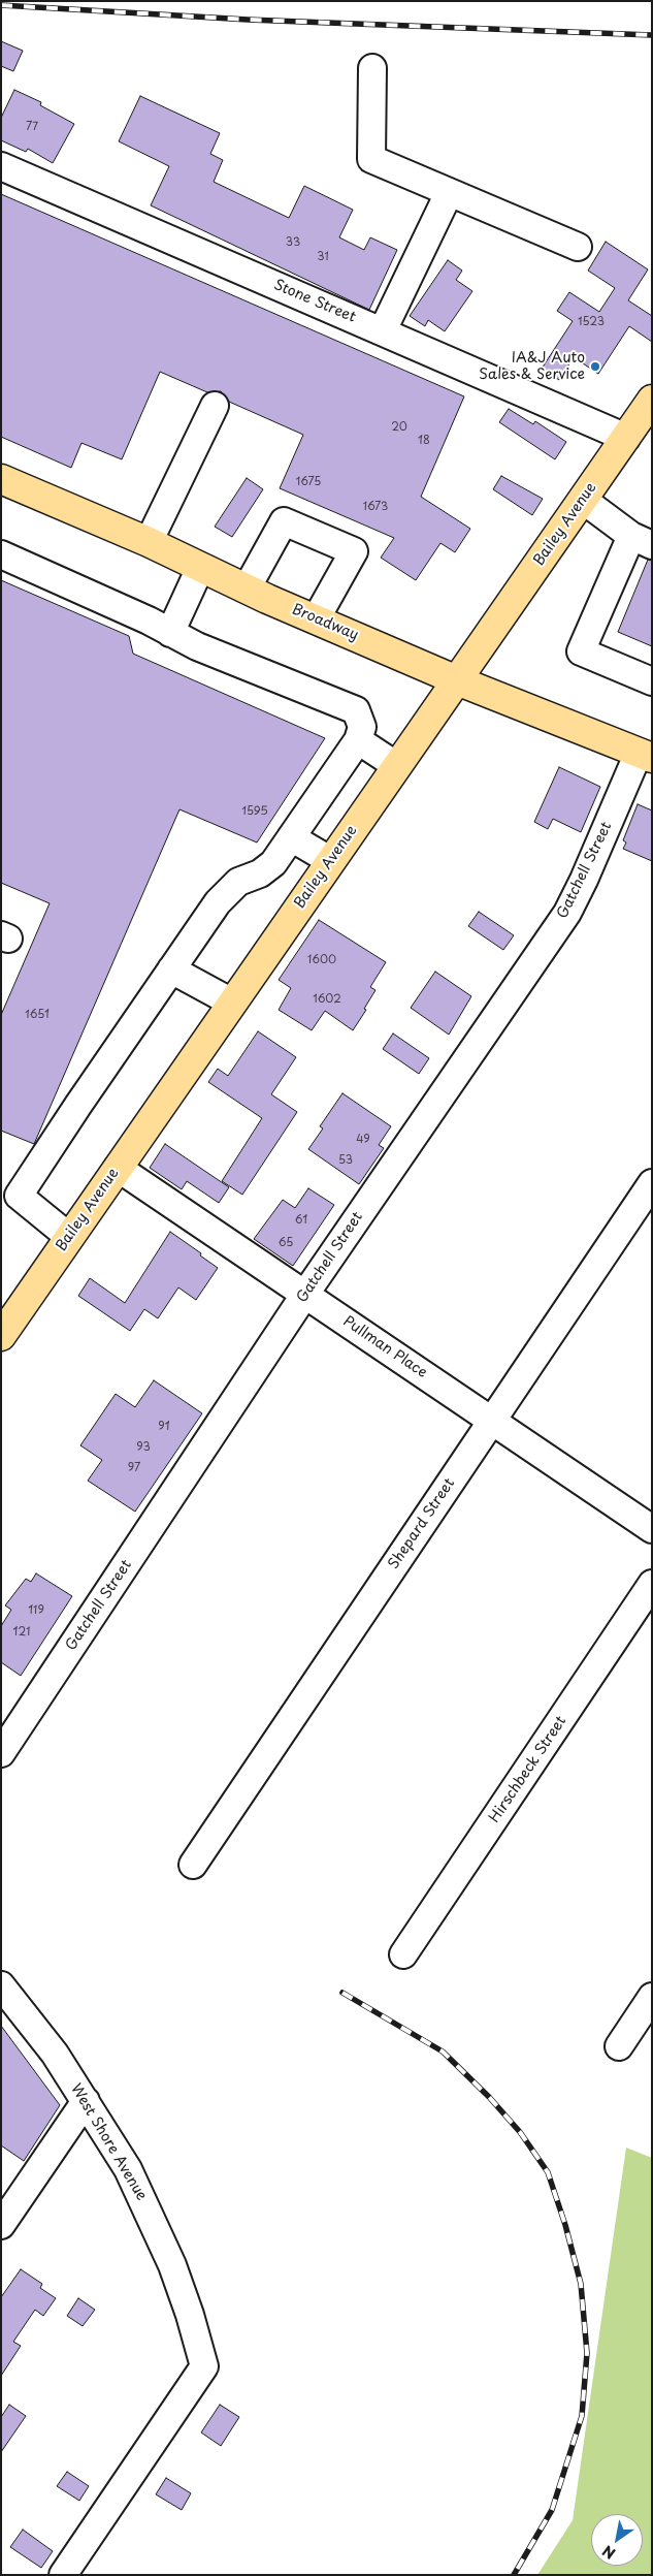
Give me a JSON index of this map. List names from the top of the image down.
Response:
{
  "streets": {
    "main road": ["Bailey Avenue", "Broadway"],
    "street": [
      "Stone Street",
      "Gatchell Street",
      "Pullman Place",
      "Shepard Street",
      "Hirschbeck Street",
      "West Shore Avenue"
    ]
  },
  "crossings": [
    ["Stone Street", "Bailey Avenue"],
    ["Bailey Avenue", "Broadway"],
    ["Bailey Avenue", "Pullman Place"],
    ["Broadway", "Gatchell Street"],
    ["Gatchell Street", "Pullman Place"],
    ["Pullman Place", "Shepard Street"]
  ],
  "places": ["IA&J Auto Sales & Service"],
  "house_numbers": [
    "77",
    "33",
    "31",
    "1523",
    "20",
    "18",
    "1675",
    "1673",
    "1595",
    "1600",
    "1602",
    "1651",
    "49",
    "53",
    "61",
    "65",
    "91",
    "93",
    "97",
    "119",
    "121"
  ],
  "north": "bottom left"
}
